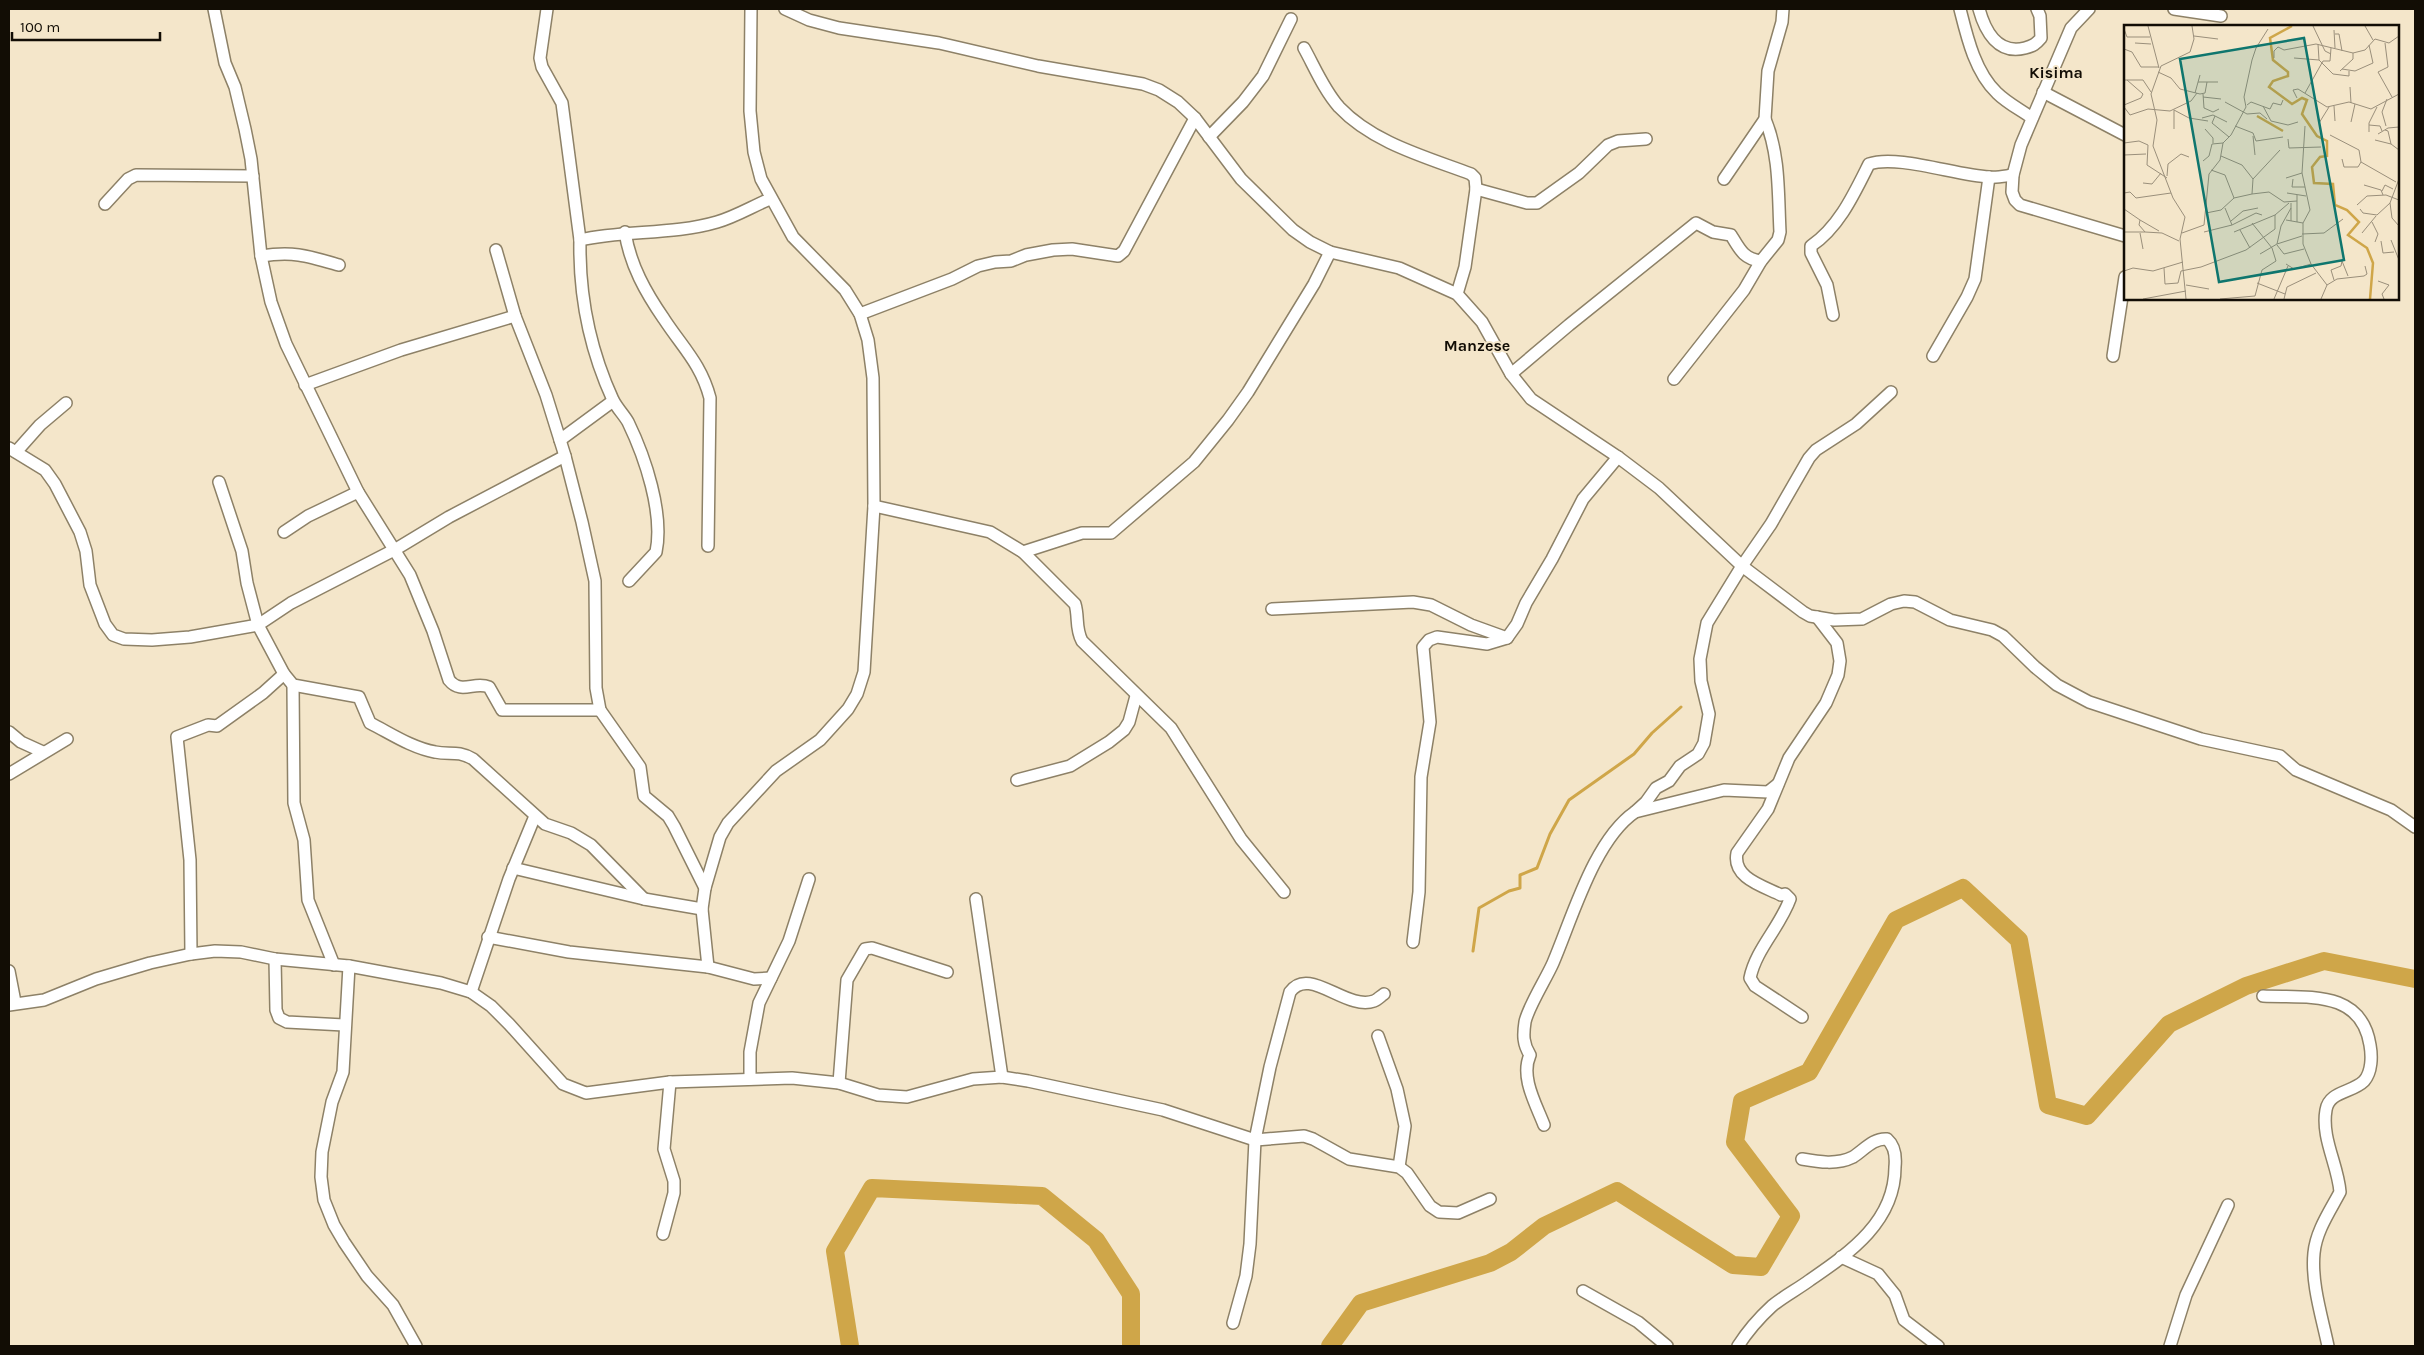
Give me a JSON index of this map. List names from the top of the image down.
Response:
{
  "districts": ["Kisima", "Manzese"],
  "scale_bar": "100 m"
}
